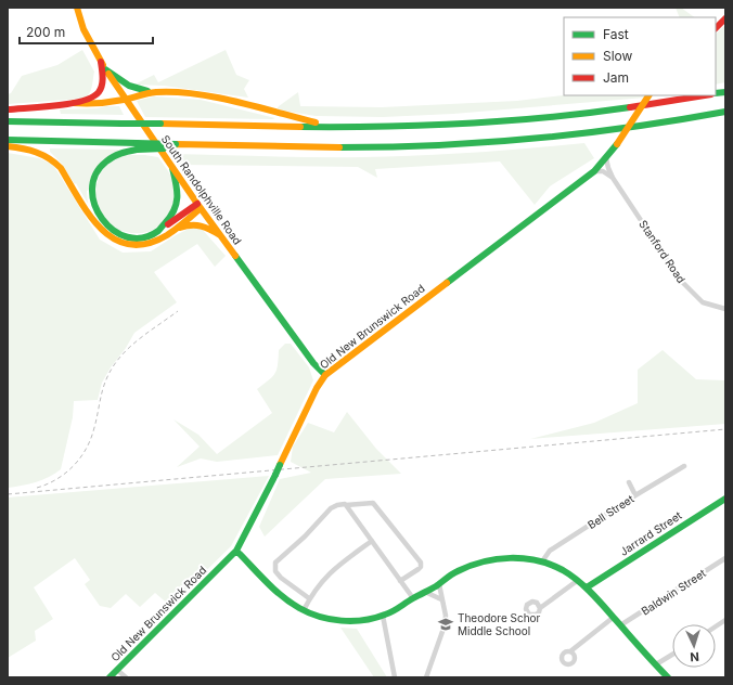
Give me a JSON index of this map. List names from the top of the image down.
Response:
{
  "streets": {
    "main road": ["South Randolphville Road", "Old New Brunswick Road", "Jarrard Street"],
    "street": ["Stanford Road", "Bell Street", "Baldwin Street"]
  },
  "crossings": [
    ["South Randolphville Road", "Old New Brunswick Road"],
    ["Stanford Road", "Old New Brunswick Road"]
  ],
  "places": {
    "school or university": ["Theodore Schor Middle School"]
  },
  "legend": ["Fast", "Slow", "Jam"],
  "scale_bar": "200 m",
  "north": "bottom"
}
